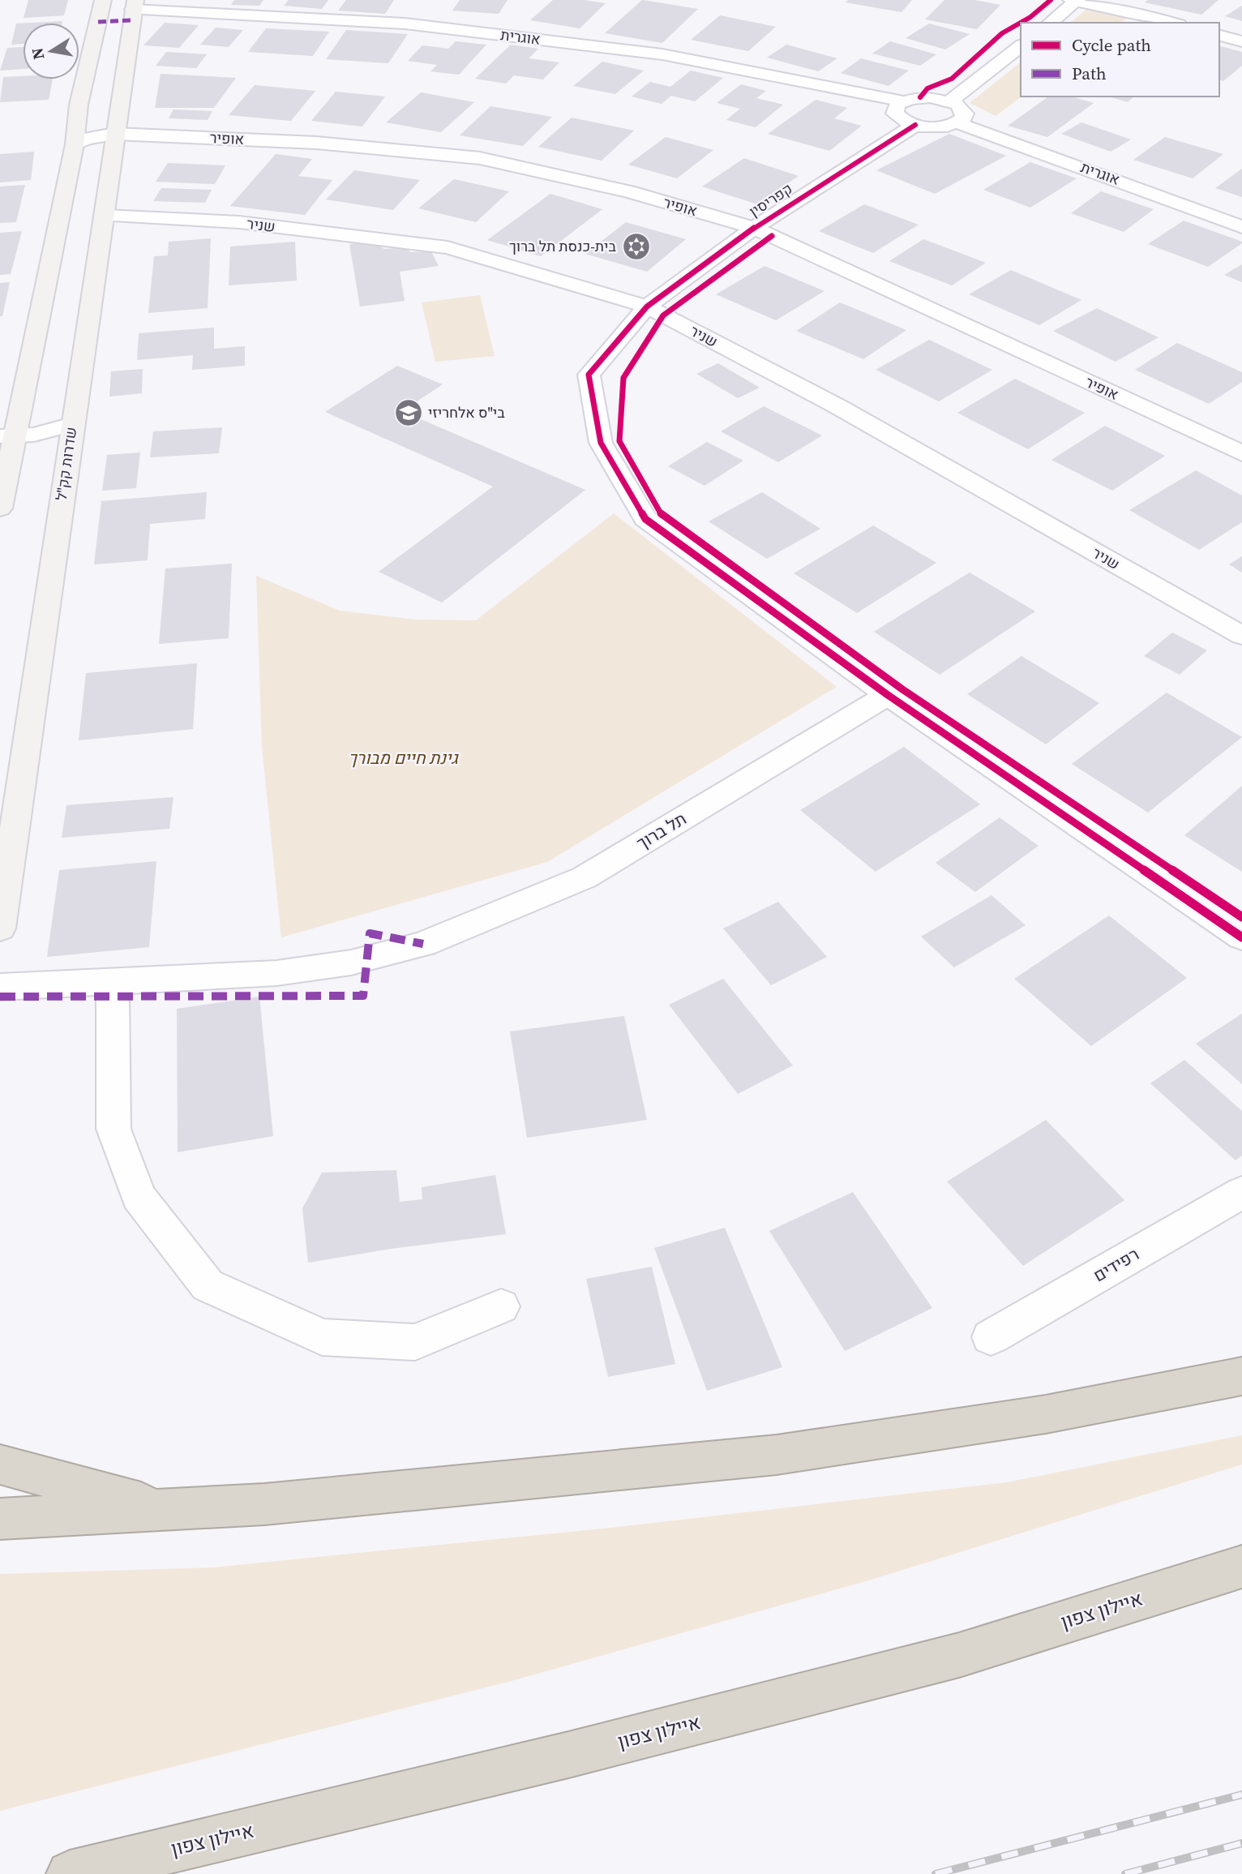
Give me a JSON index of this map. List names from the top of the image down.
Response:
{
  "streets": {
    "highway": ["איילון צפון"],
    "main road": ["שדרות קק\"ל"],
    "street": [
      "אוגרית",
      "אופיר",
      "קפריסין",
      "שניר",
      "תל ברוך",
      "רפידים"
    ]
  },
  "crossings": [
    ["אוגרית", "שדרות קק\"ל"],
    ["אופיר", "קפריסין"],
    ["אופיר", "שדרות קק\"ל"],
    ["קפריסין", "שניר"],
    ["קפריסין", "תל ברוך"],
    ["שניר", "שדרות קק\"ל"]
  ],
  "parks": ["גינת חיים מבורך"],
  "places": {
    "synagogue": ["בית-כנסת תל ברוך"],
    "school or university": ["בי\"ס אלחריזי"]
  },
  "legend": ["Cycle path", "Path"],
  "north": "left"
}
